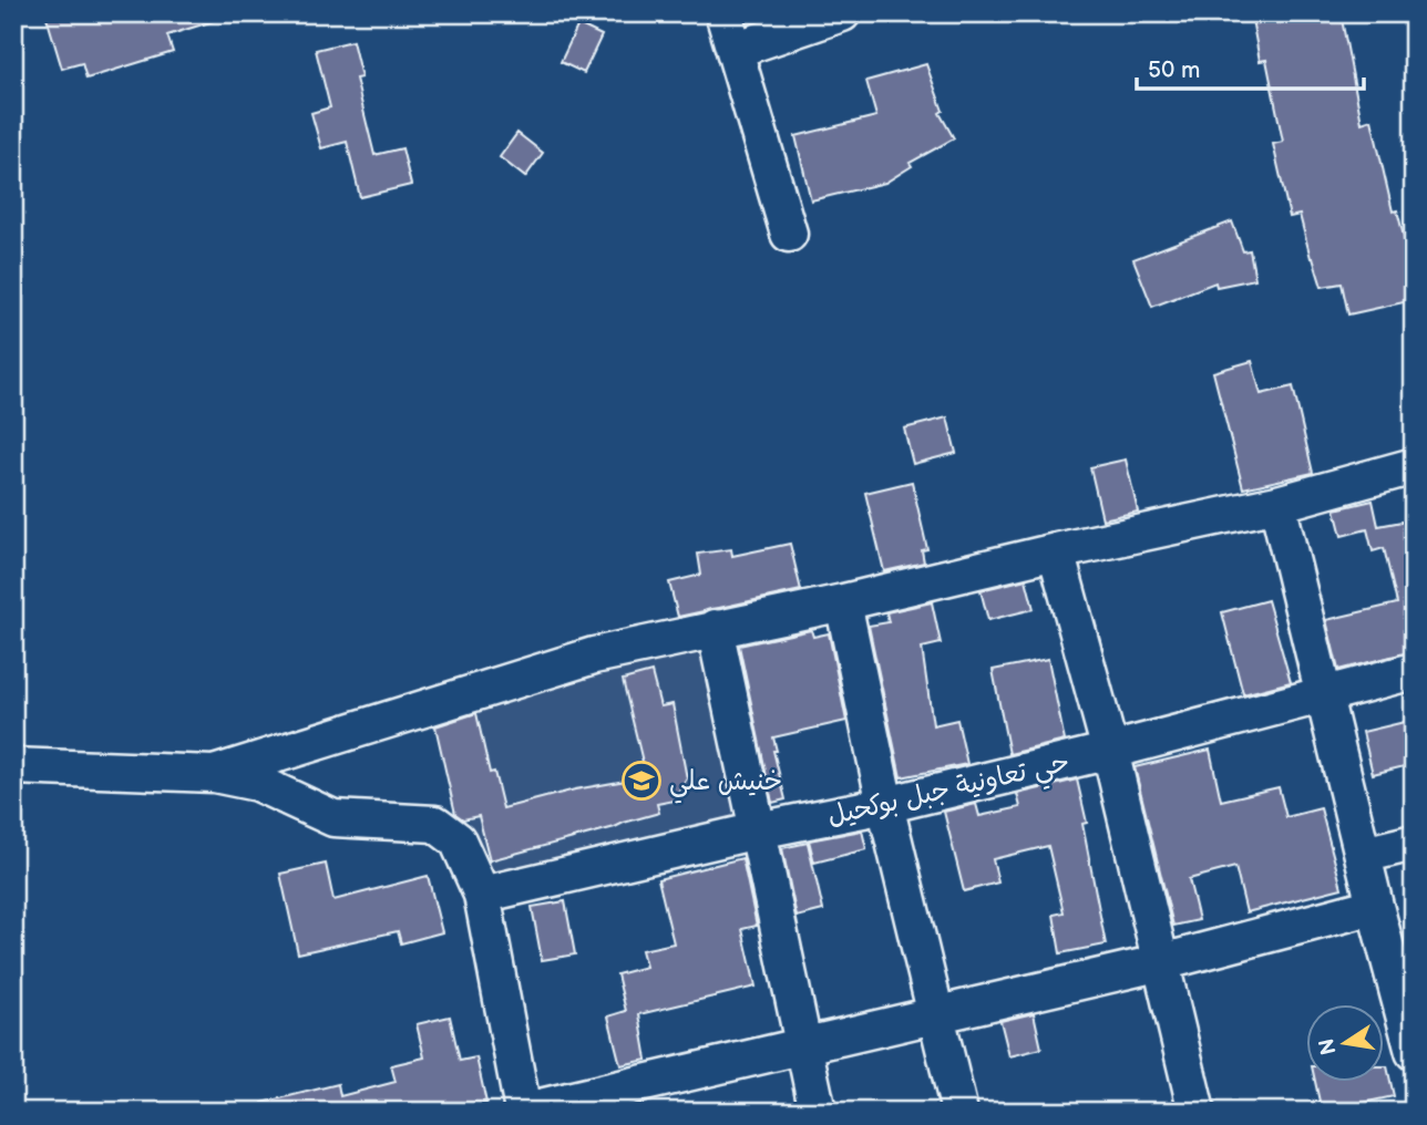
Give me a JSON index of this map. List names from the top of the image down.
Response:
{
  "streets": {
    "street": ["حي تعاونية جبل بوكحيل"]
  },
  "places": {
    "school or university": ["خنيش علي"]
  },
  "scale_bar": "50 m",
  "north": "left"
}
